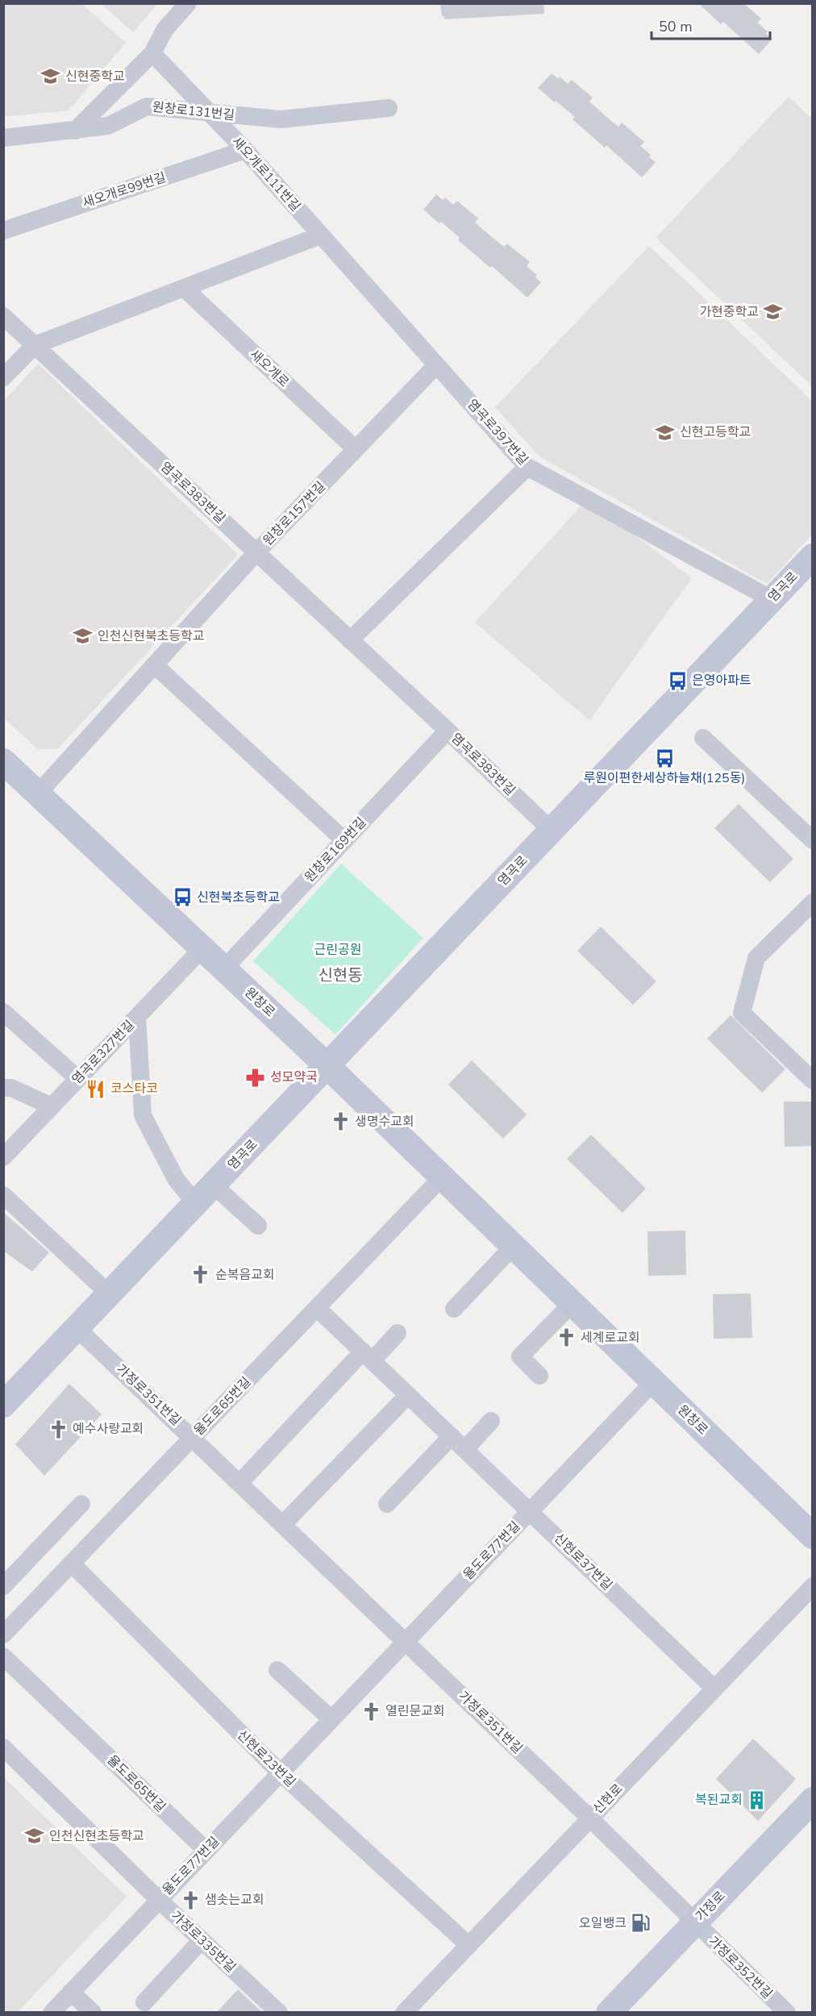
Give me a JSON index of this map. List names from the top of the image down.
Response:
{
  "streets": {
    "street": [
      "원창로131번길",
      "새오개로111번길",
      "새오개로99번길",
      "새오개로",
      "염곡로397번길",
      "염곡로383번길",
      "원창로157번길",
      "염곡로",
      "원창로169번길",
      "원창로",
      "염곡로327번길",
      "가정로351번길",
      "율도로65번길",
      "율도로77번길",
      "신현로37번길",
      "신현로23번길",
      "신현로",
      "가정로",
      "가정로335번길",
      "가정로352번길"
    ]
  },
  "crossings": [
    ["원창로131번길", "새오개로111번길"],
    ["새오개로111번길", "새오개로99번길"],
    ["새오개로111번길", "염곡로397번길"],
    ["새오개로", "원창로157번길"],
    ["염곡로397번길", "원창로157번길"],
    ["염곡로397번길", "염곡로"],
    ["염곡로383번길", "원창로157번길"],
    ["염곡로383번길", "염곡로"],
    ["염곡로383번길", "원창로169번길"],
    ["원창로157번길", "원창로"],
    ["염곡로", "원창로"],
    ["염곡로", "가정로351번길"],
    ["원창로169번길", "원창로"],
    ["원창로", "염곡로327번길"],
    ["원창로", "율도로65번길"],
    ["원창로", "율도로77번길"],
    ["가정로351번길", "율도로65번길"],
    ["가정로351번길", "율도로77번길"],
    ["가정로351번길", "신현로"],
    ["가정로351번길", "가정로"],
    ["가정로351번길", "가정로352번길"],
    ["율도로65번길", "율도로77번길"],
    ["율도로65번길", "신현로37번길"],
    ["율도로65번길", "신현로23번길"],
    ["율도로77번길", "신현로37번길"],
    ["율도로77번길", "신현로23번길"],
    ["율도로77번길", "가정로335번길"],
    ["신현로37번길", "신현로"],
    ["신현로23번길", "신현로"],
    ["가정로", "가정로352번길"]
  ],
  "districts": ["신현동"],
  "parks": ["근린공원"],
  "places": {
    "school or university": [
      "신현중학교",
      "가현중학교",
      "신현고등학교",
      "인천신현북초등학교",
      "인천신현초등학교"
    ],
    "bus stop": ["은영아파트", "루원이편한세상하늘채(125동)", "신현북초등학교"],
    "pharmacy": ["성모약국"],
    "restaurant": ["코스타코"],
    "church": [
      "생명수교회",
      "순복음교회",
      "세계로교회",
      "예수사랑교회",
      "열린문교회",
      "샘솟는교회"
    ],
    "building": ["복된교회"],
    "fuel station": ["오일뱅크"]
  },
  "scale_bar": "50 m"
}
